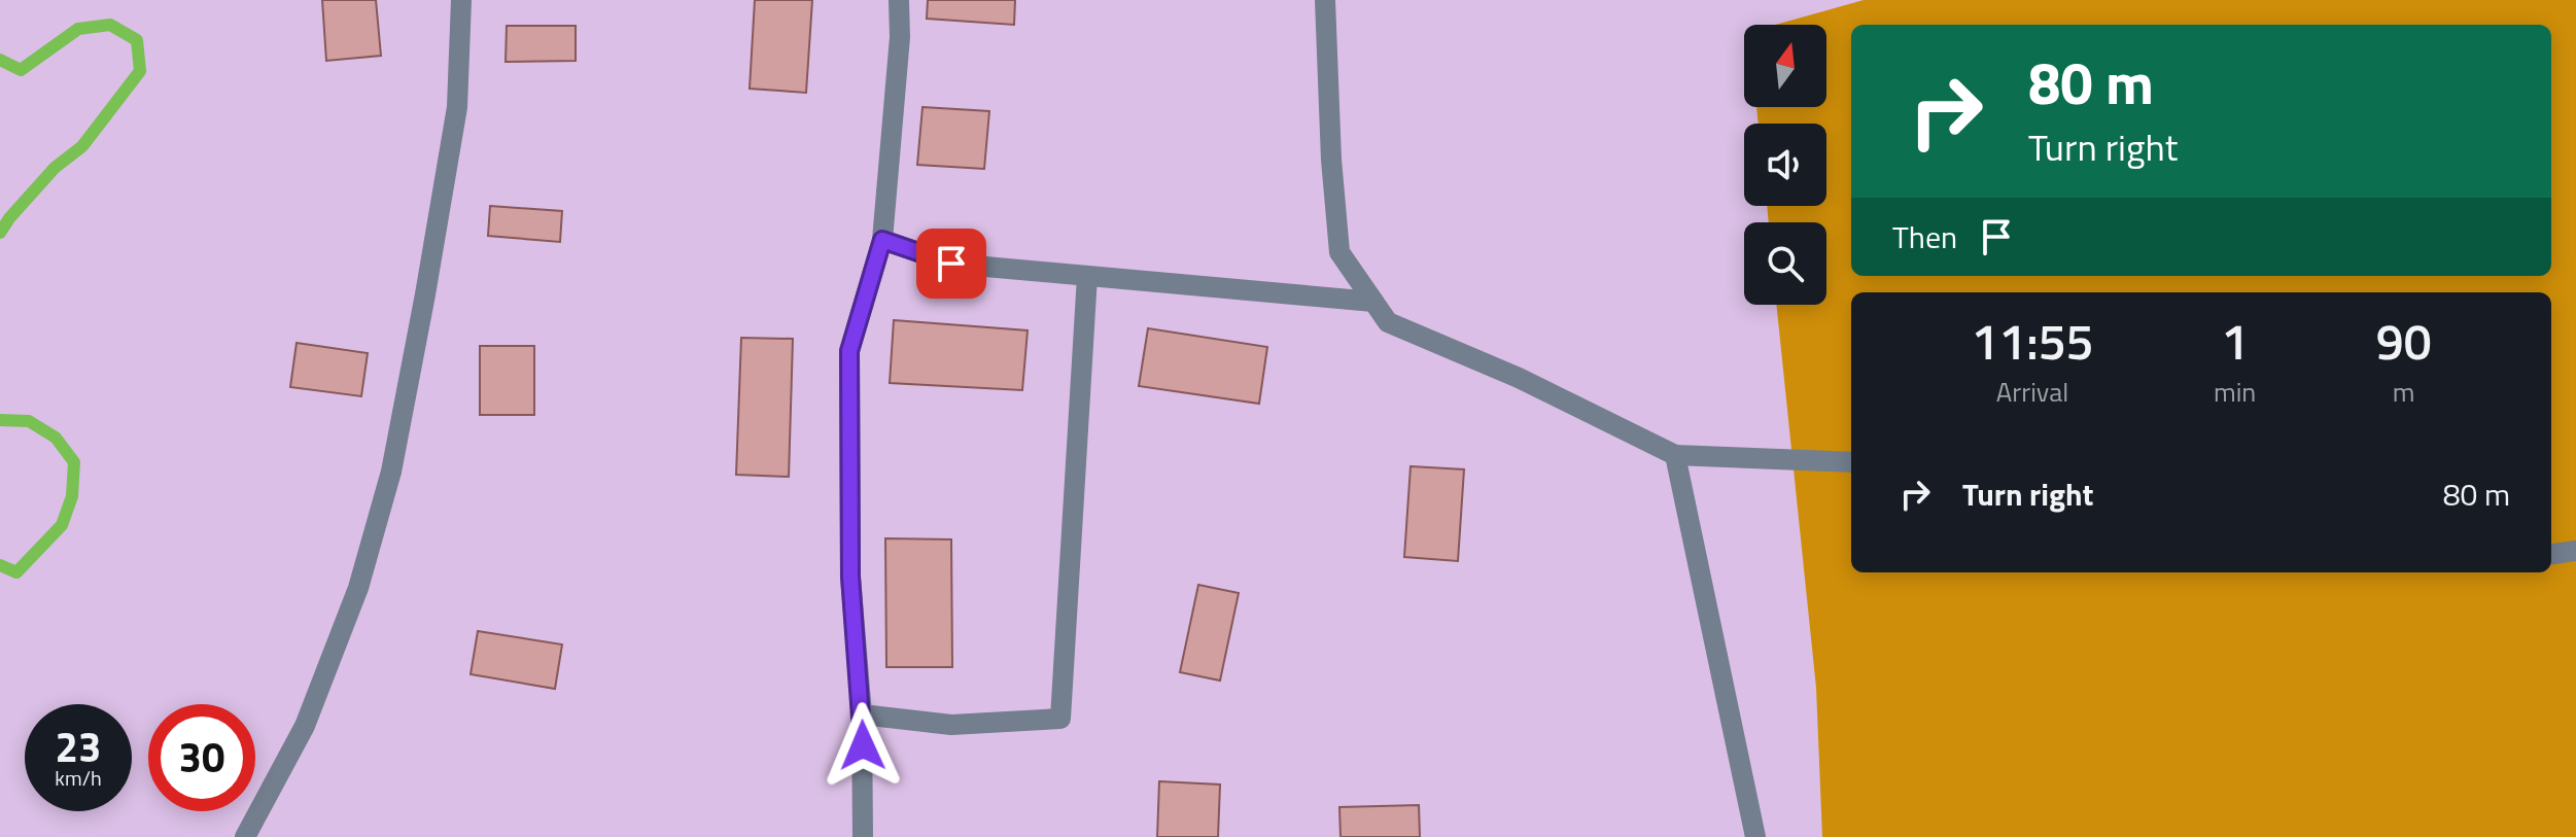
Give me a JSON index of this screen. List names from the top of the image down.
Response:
{
  "north": "top",
  "page": {
    "turn": ["80 m", "Turn right"],
    "then": "Then",
    "eta": [
      "11:55",
      "Arrival",
      "1",
      "min",
      "90",
      "m"
    ],
    "list": [
      {
        "name": "Turn right",
        "value": "80 m"
      }
    ],
    "speed": "23 km/h",
    "limit": "30"
  }
}
